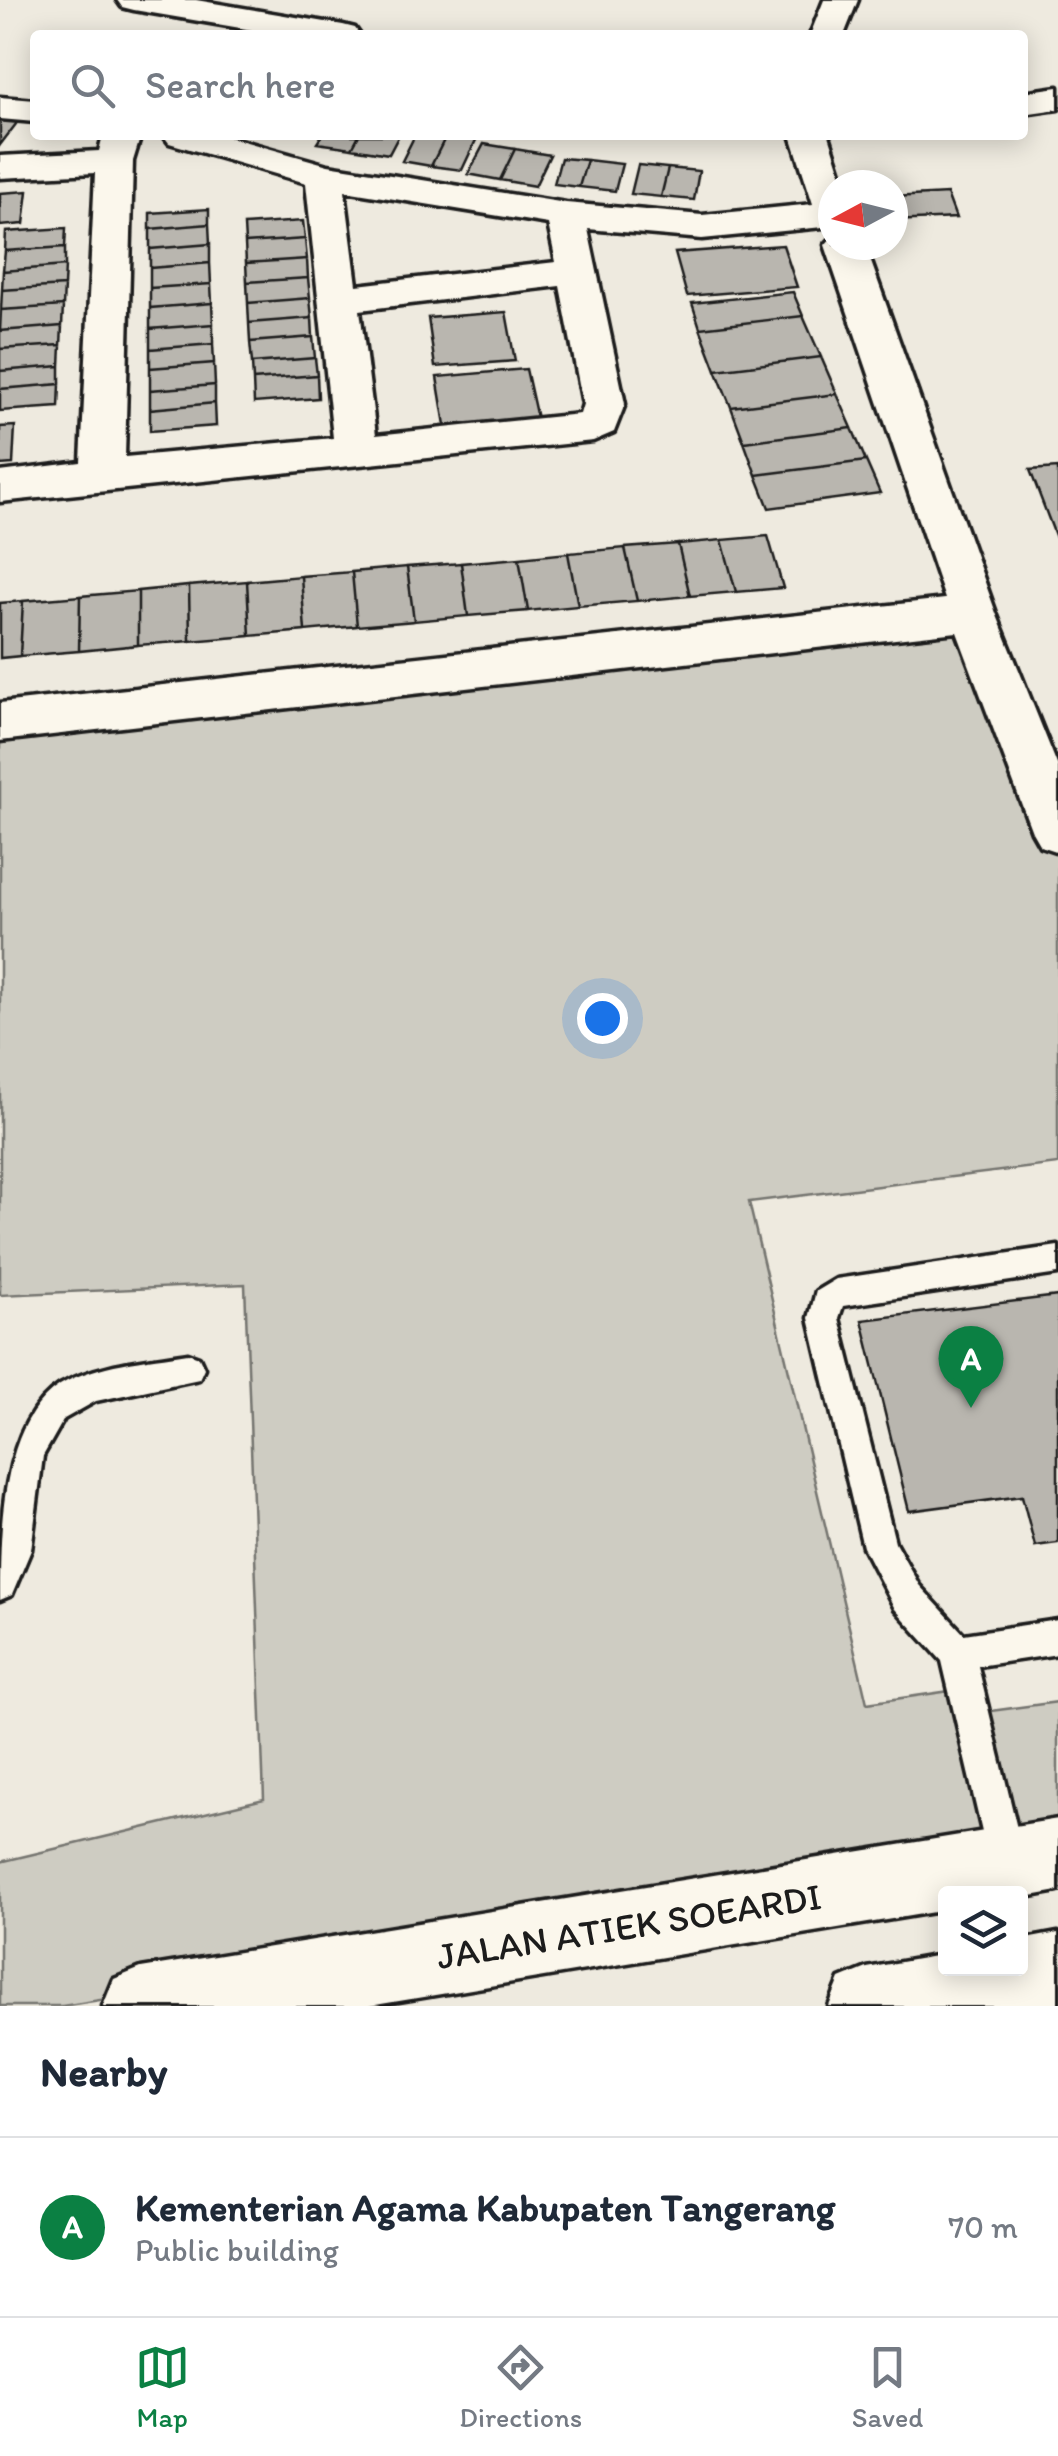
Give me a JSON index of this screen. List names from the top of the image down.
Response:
{
  "streets": {
    "street": ["JALAN ATIEK SOEARDI"]
  },
  "north": "left",
  "page": {
    "search": "Search here",
    "pins": "A",
    "heading": "Nearby",
    "list": [
      {
        "mark": "A",
        "name": "Kementerian Agama Kabupaten Tangerang",
        "note": "Public building",
        "value": "70 m"
      }
    ],
    "nav": ["Map", "Directions", "Saved"]
  }
}
